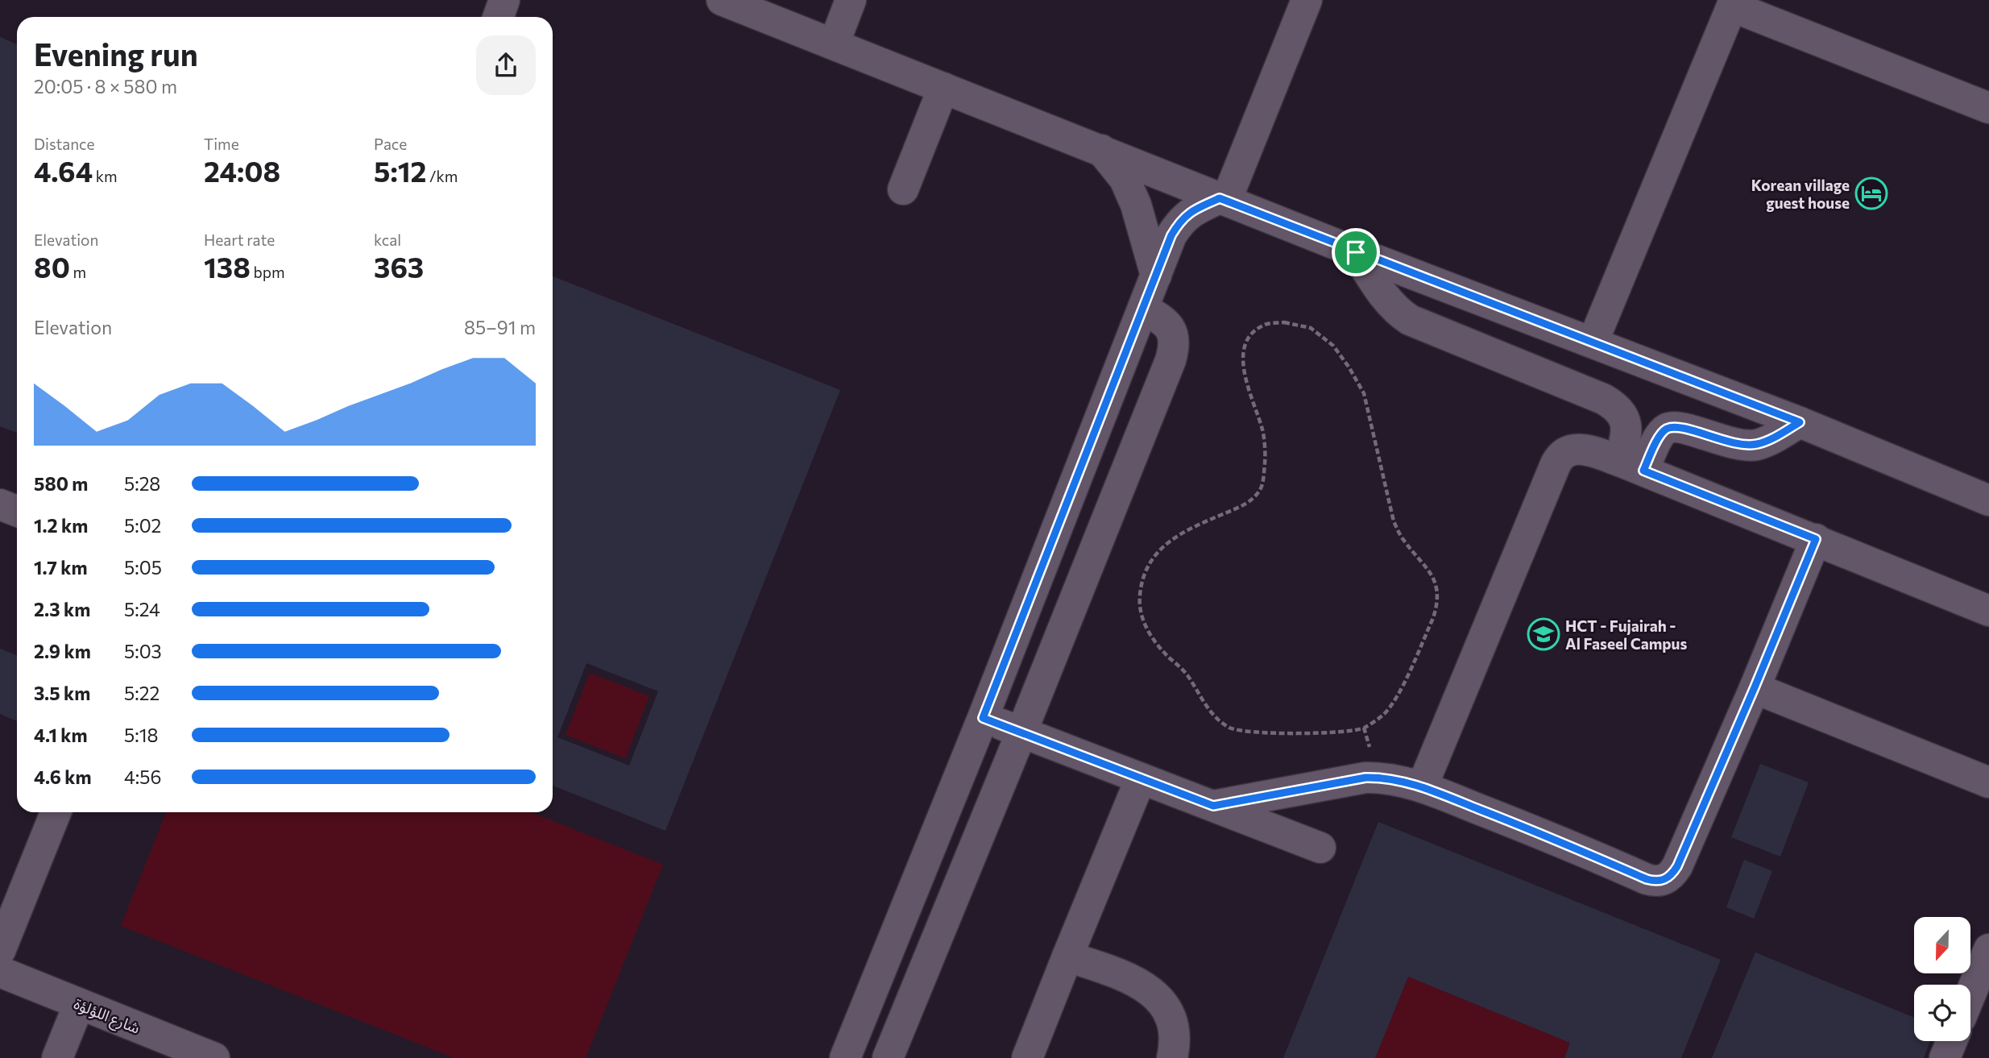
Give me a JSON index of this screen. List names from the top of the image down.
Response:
{
  "streets": {
    "street": ["شارع اللؤلؤة"]
  },
  "places": {
    "hotel": ["Korean village guest house"],
    "school or university": ["HCT - Fujairah - Al Faseel Campus"]
  },
  "north": "bottom",
  "page": {
    "heading": ["Evening run", "20:05 · 8 × 580 m"],
    "stats": [
      ["Distance", "4.64 km"],
      ["Time", "24:08"],
      ["Pace", "5:12 /km"],
      ["Elevation", "80 m"],
      ["Heart rate", "138 bpm"],
      ["kcal", "363"]
    ],
    "chart": ["Elevation", "85–91 m"],
    "list": [
      {
        "name": "580 m",
        "note": "5:28"
      },
      {
        "name": "1.2 km",
        "note": "5:02"
      },
      {
        "name": "1.7 km",
        "note": "5:05"
      },
      {
        "name": "2.3 km",
        "note": "5:24"
      },
      {
        "name": "2.9 km",
        "note": "5:03"
      },
      {
        "name": "3.5 km",
        "note": "5:22"
      },
      {
        "name": "4.1 km",
        "note": "5:18"
      },
      {
        "name": "4.6 km",
        "note": "4:56"
      }
    ]
  }
}
